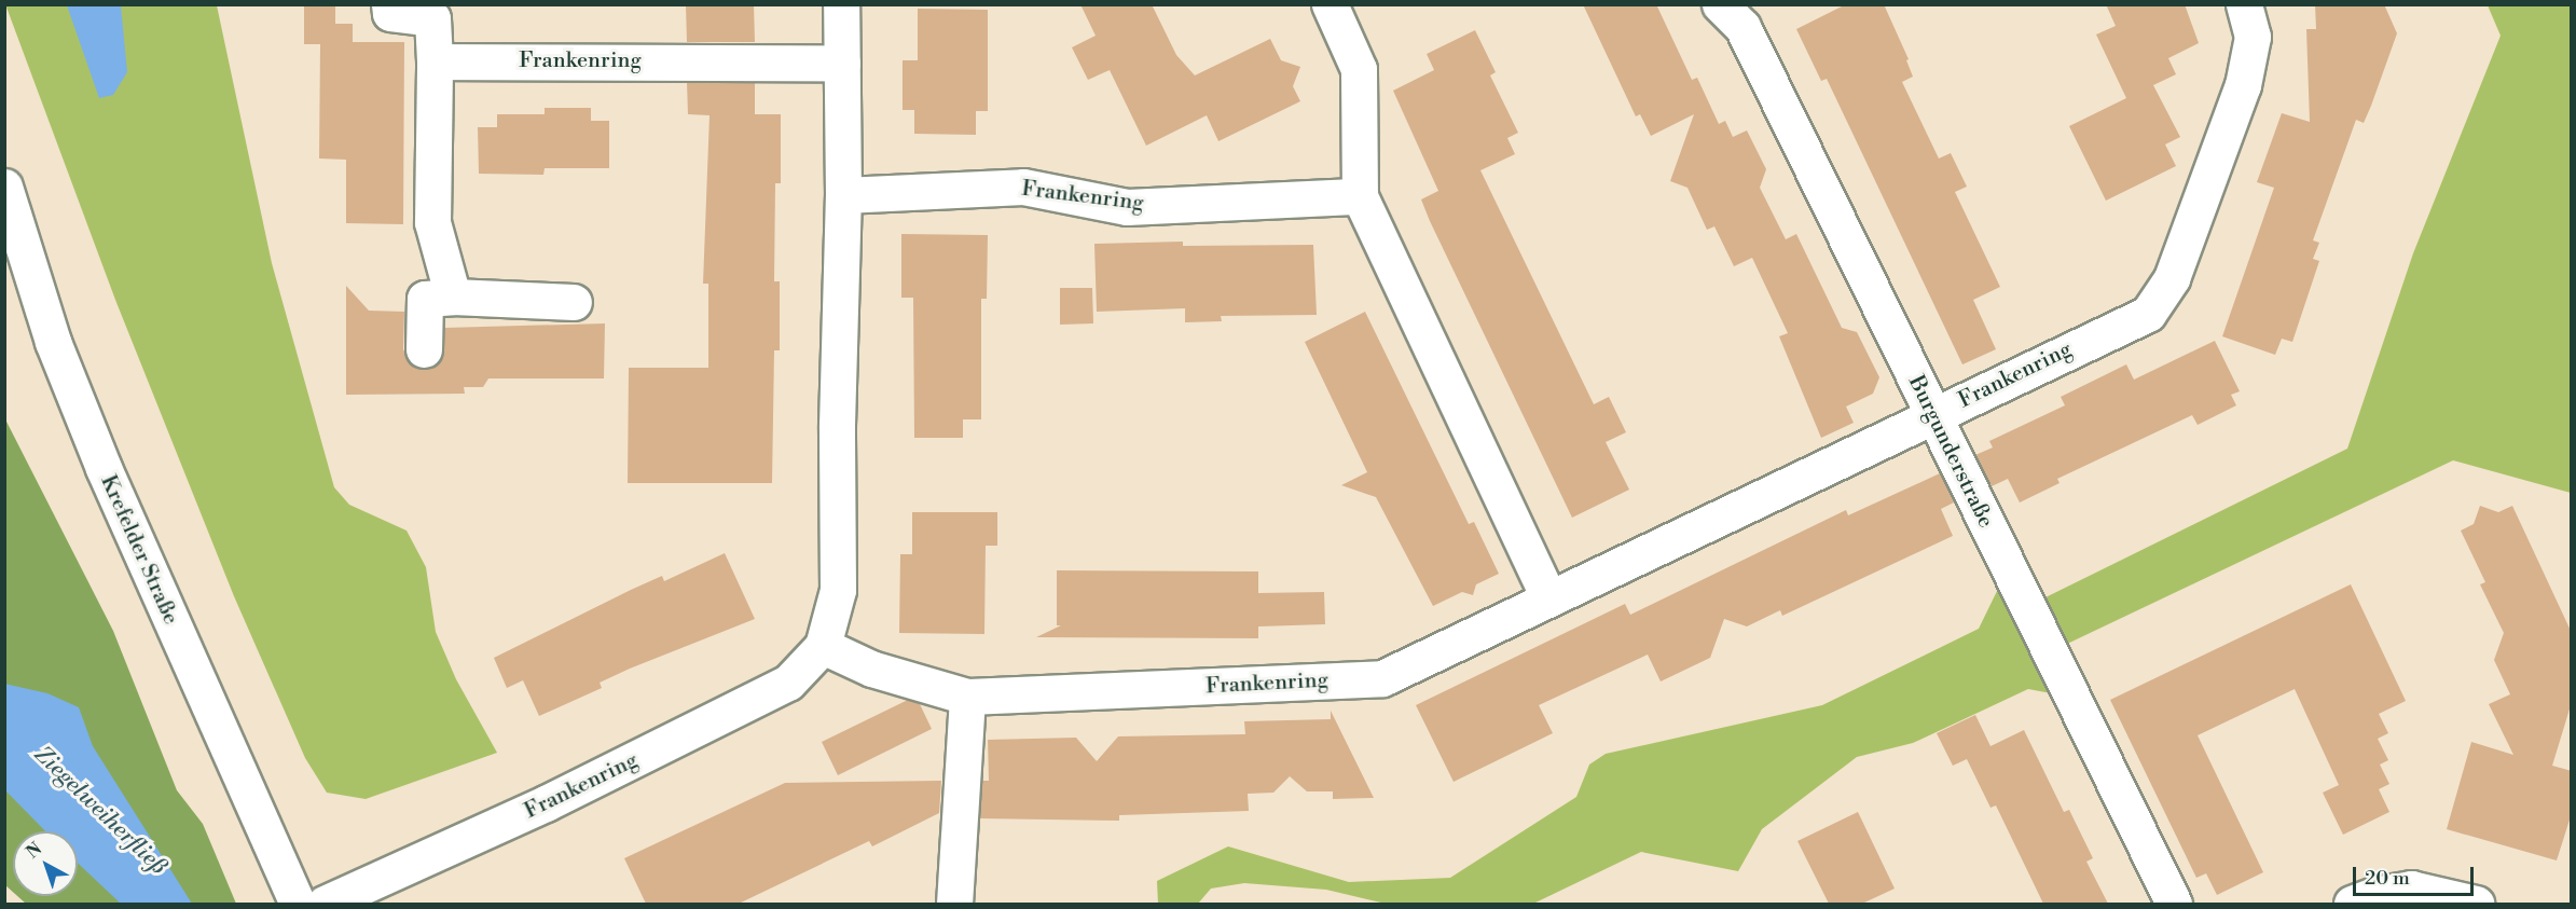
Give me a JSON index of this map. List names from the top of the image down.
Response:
{
  "streets": {
    "street": ["Frankenring", "Burgunderstraße", "Krefelder Straße"]
  },
  "crossings": [
    ["Frankenring", "Burgunderstraße"]
  ],
  "water": ["Ziegelweiherfließ"],
  "scale_bar": "20 m",
  "north": "top left"
}
